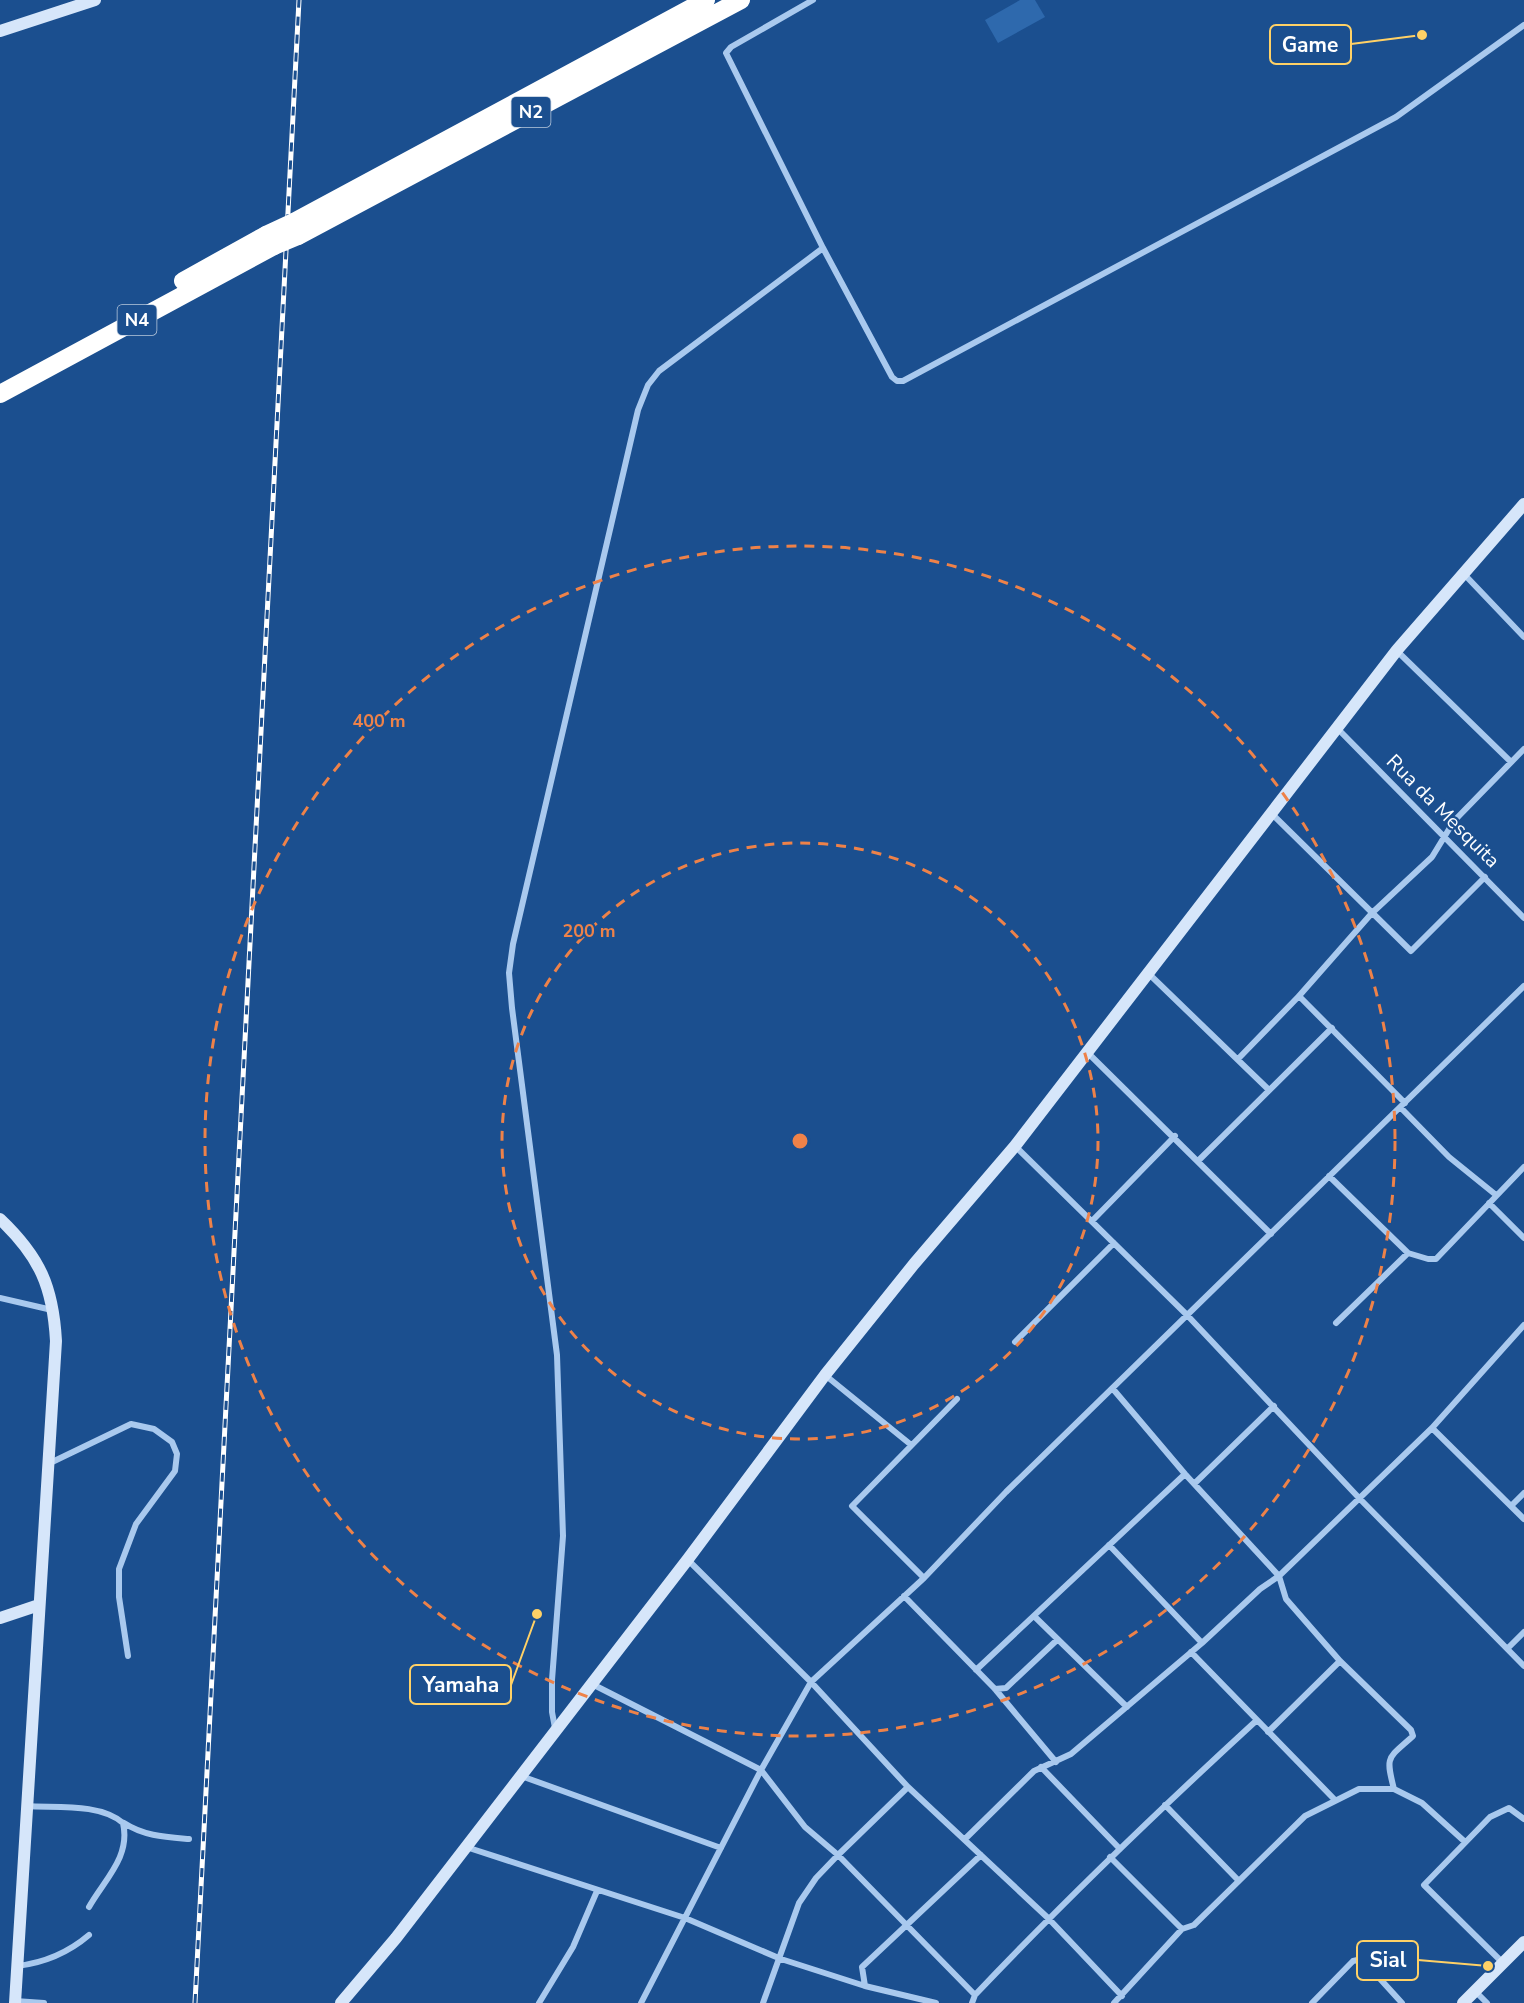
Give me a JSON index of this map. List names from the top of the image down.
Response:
{
  "streets": {
    "highway": ["N2", "N4"],
    "street": ["Rua da Mesquita"]
  },
  "crossings": [
    ["N2", "N4"]
  ],
  "places": ["Game", "Yamaha", "Sial"],
  "rings": ["400 m", "200 m"]
}
